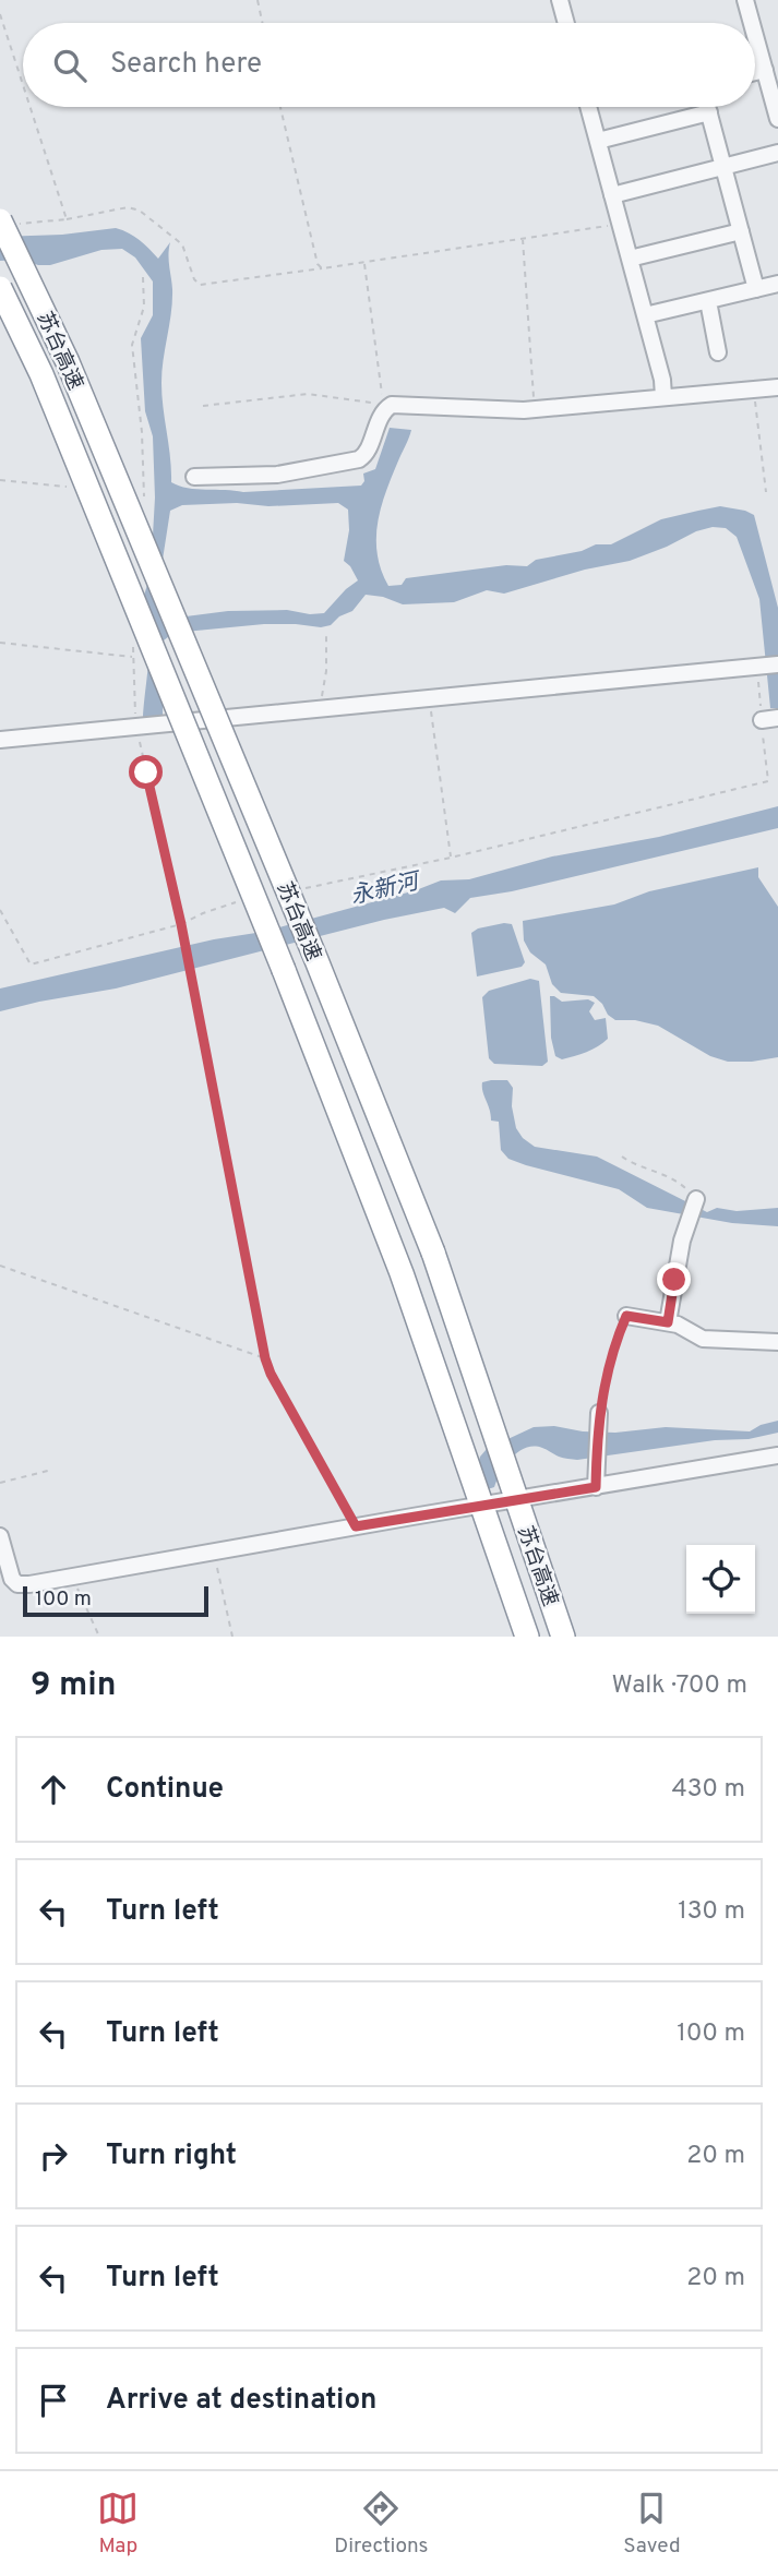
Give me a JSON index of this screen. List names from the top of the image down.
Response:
{
  "streets": {
    "highway": ["苏台高速"]
  },
  "water": ["永新河"],
  "scale_bar": "100 m",
  "page": {
    "search": "Search here",
    "scale": "100 m",
    "heading": ["9 min", "Walk · 700 m"],
    "list": [
      ["Continue", "430 m"],
      ["Turn left", "130 m"],
      ["Turn left", "100 m"],
      ["Turn right", "20 m"],
      ["Turn left", "20 m"],
      "Arrive at destination"
    ],
    "nav": ["Map", "Directions", "Saved"]
  }
}
